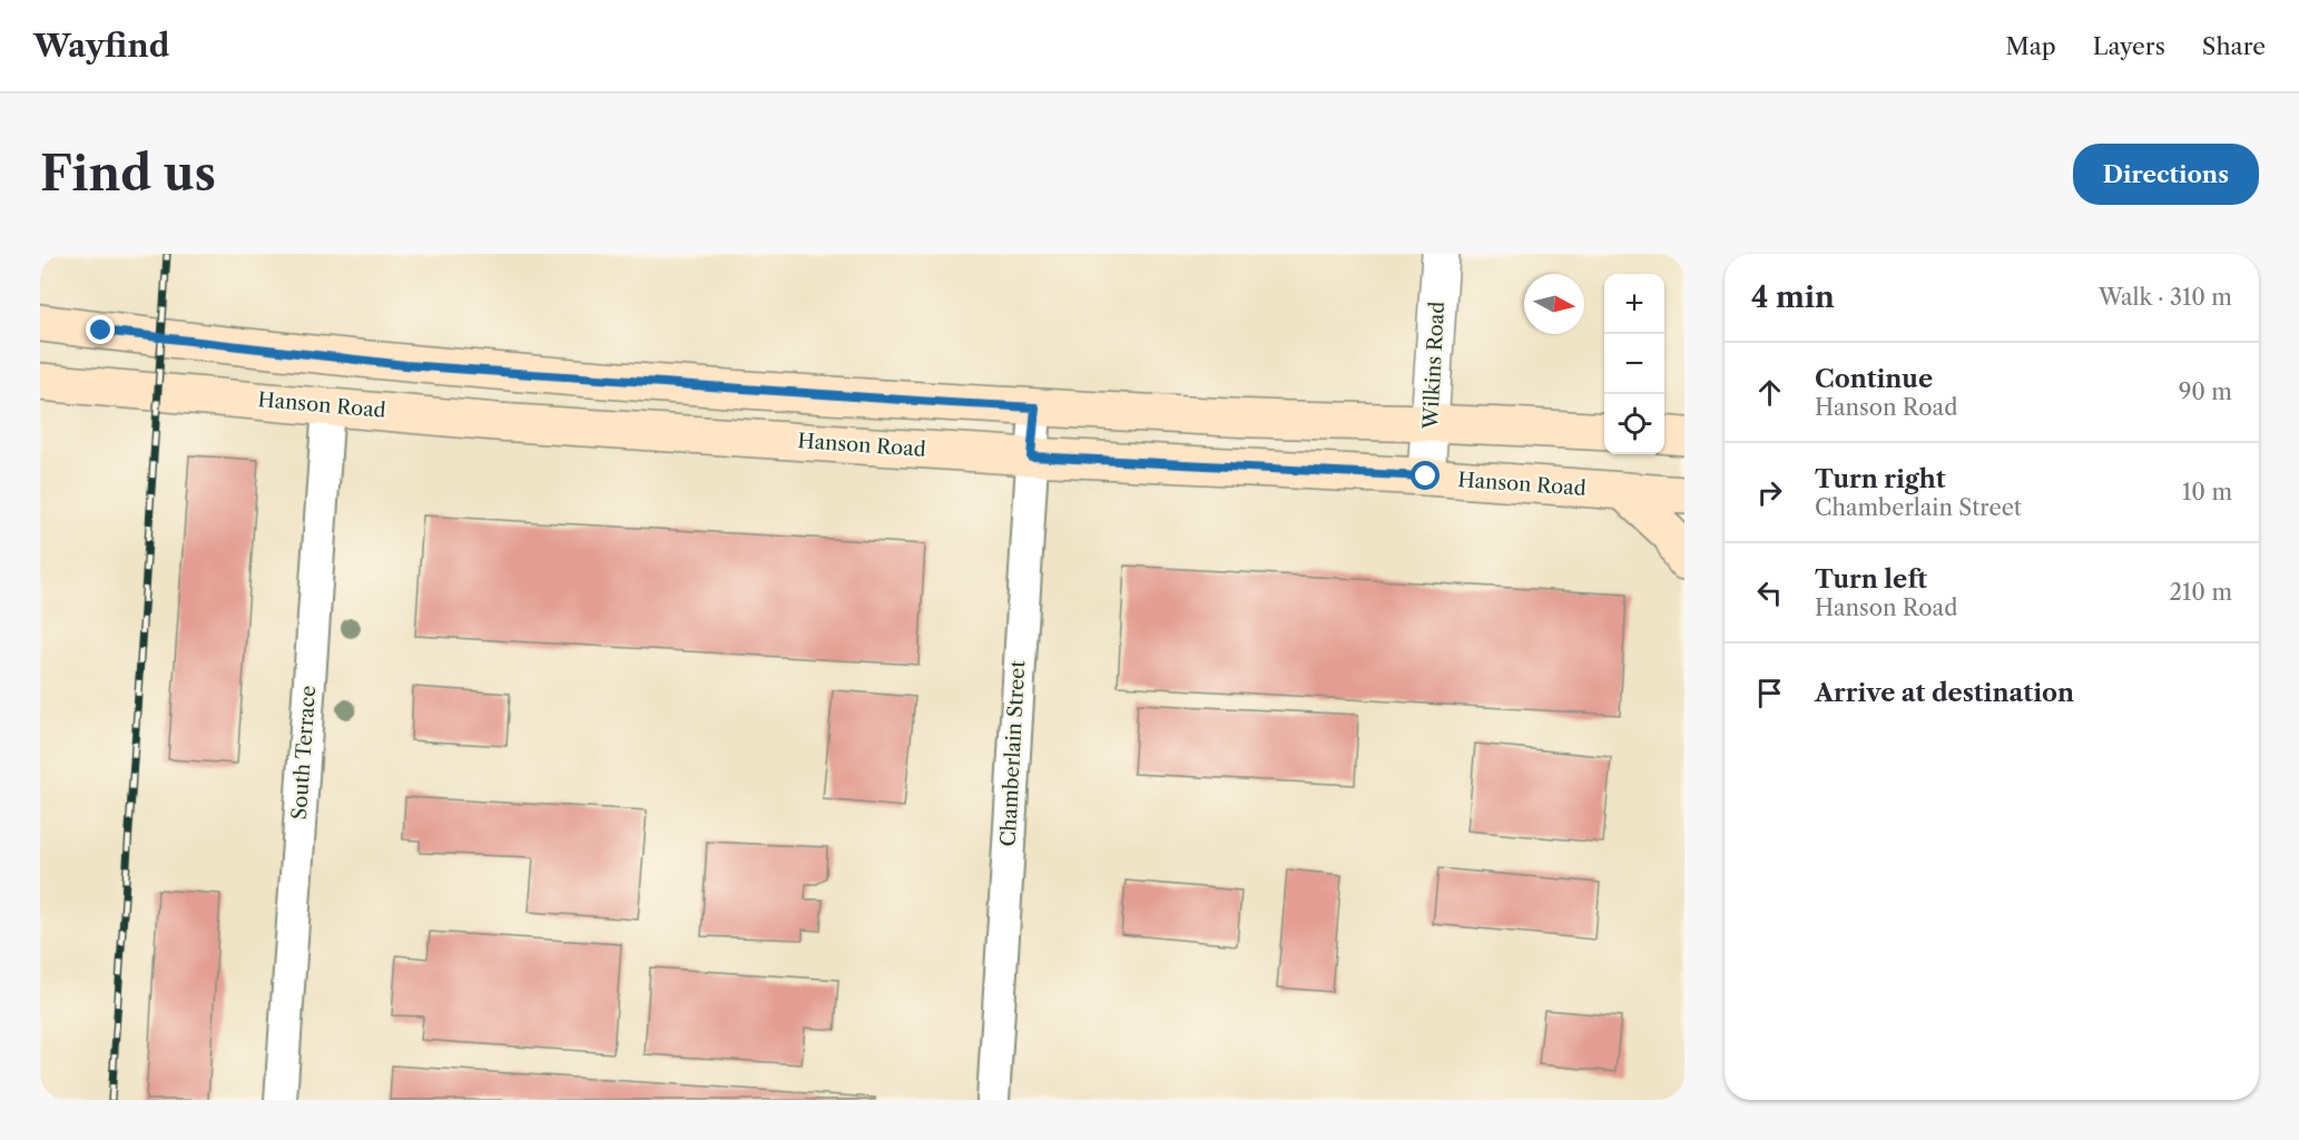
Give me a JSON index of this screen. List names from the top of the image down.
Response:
{
  "streets": {
    "main road": ["Hanson Road"],
    "street": ["Wilkins Road", "South Terrace", "Chamberlain Street"]
  },
  "crossings": [
    ["Wilkins Road", "Hanson Road"],
    ["Hanson Road", "South Terrace"],
    ["Hanson Road", "Chamberlain Street"]
  ],
  "north": "right",
  "page": {
    "header": "Wayfind",
    "nav": ["Map", "Layers", "Share"],
    "buttons": "Directions",
    "title": "Find us",
    "heading": ["4 min", "Walk · 310 m"],
    "map_buttons": ["+", "−"],
    "list": [
      ["Continue", "Hanson Road", "90 m"],
      ["Turn right", "Chamberlain Street", "10 m"],
      ["Turn left", "Hanson Road", "210 m"],
      "Arrive at destination"
    ]
  }
}
